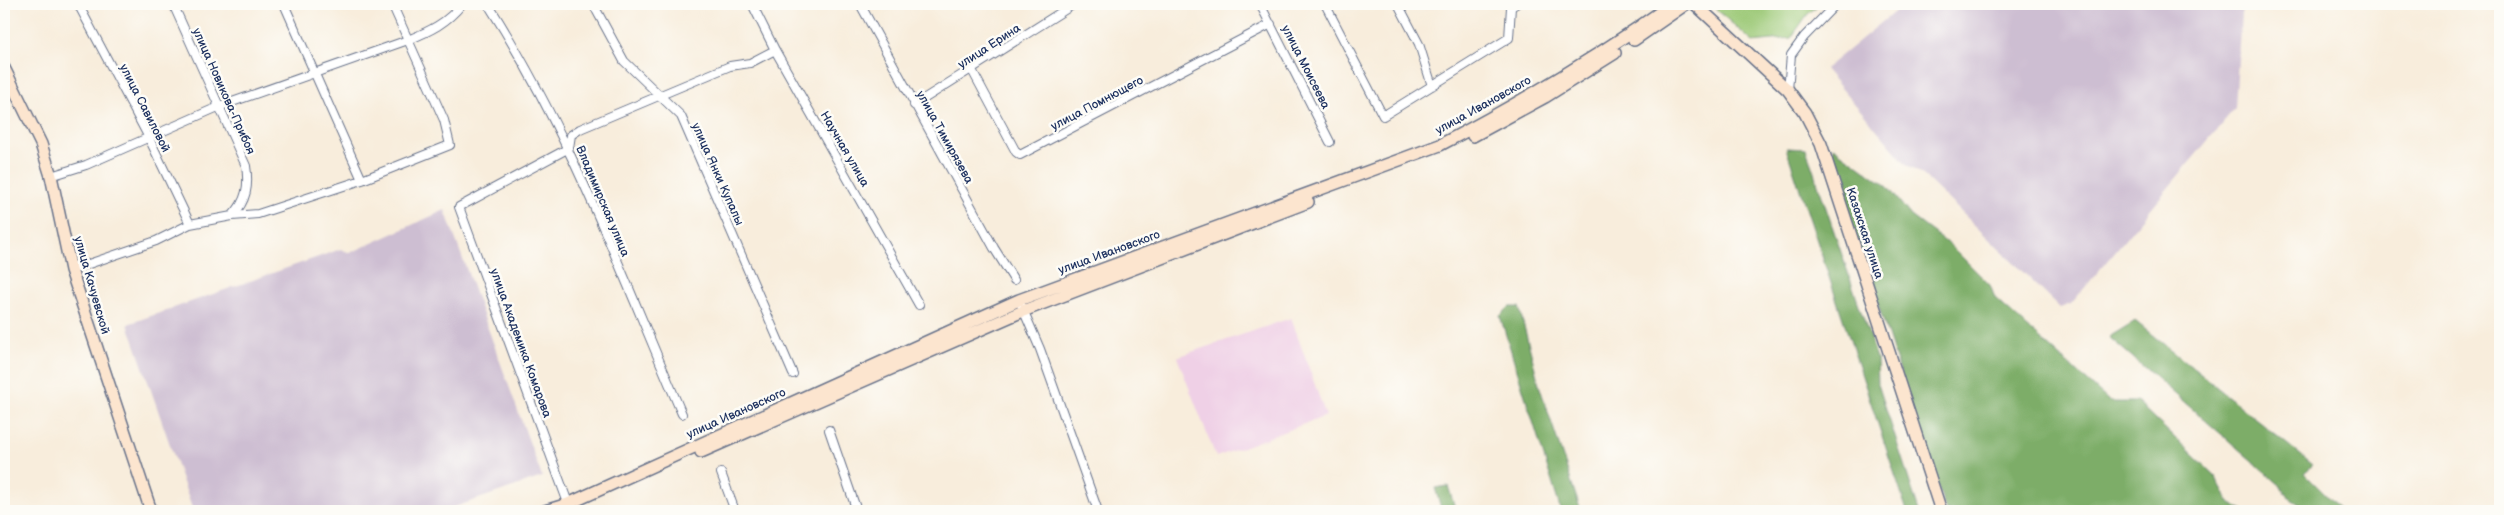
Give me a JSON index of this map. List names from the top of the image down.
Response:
{
  "streets": {
    "street": [
      "улица Ерина",
      "улица Моисеева",
      "улица Новикова-Прибоя",
      "улица Помнющего",
      "улица Ивановского",
      "улица Савиловой",
      "улица Тимирязева",
      "Научная улица",
      "улица Янки Купалы",
      "Владимирская улица",
      "Казахская улица",
      "улица Качуевской",
      "улица Академика Комарова"
    ]
  },
  "crossings": [
    ["улица Ерина", "улица Помнющего"],
    ["улица Ерина", "улица Тимирязева"],
    ["улица Моисеева", "улица Помнющего"],
    ["улица Ивановского", "улица Академика Комарова"],
    ["Владимирская улица", "улица Академика Комарова"]
  ]
}
